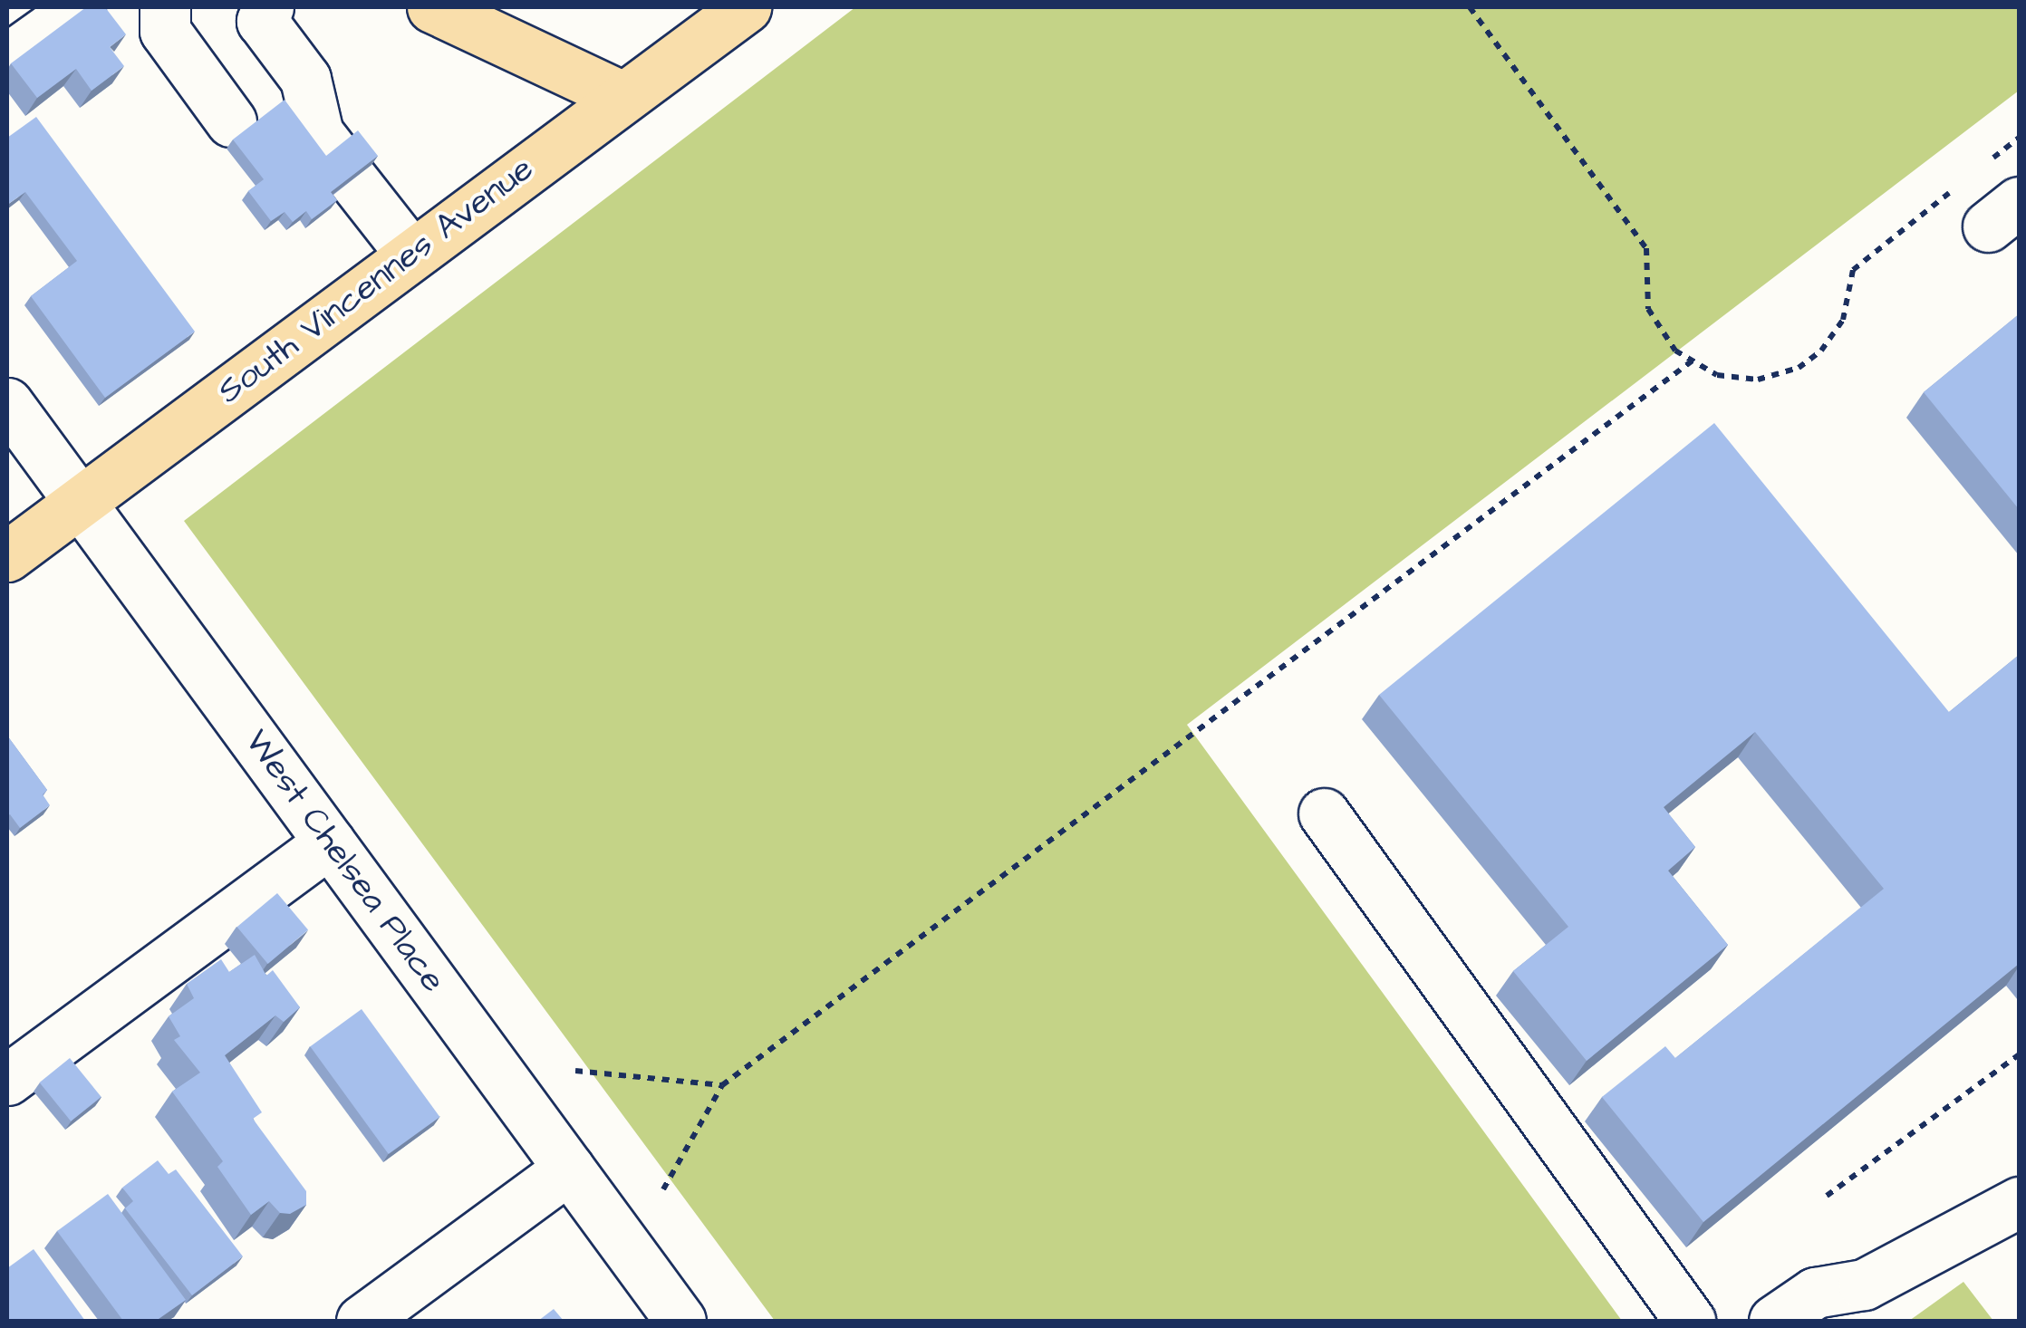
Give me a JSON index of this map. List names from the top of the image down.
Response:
{
  "streets": {
    "main road": ["South Vincennes Avenue"],
    "street": ["West Chelsea Place"]
  },
  "crossings": [
    ["South Vincennes Avenue", "West Chelsea Place"]
  ]
}
